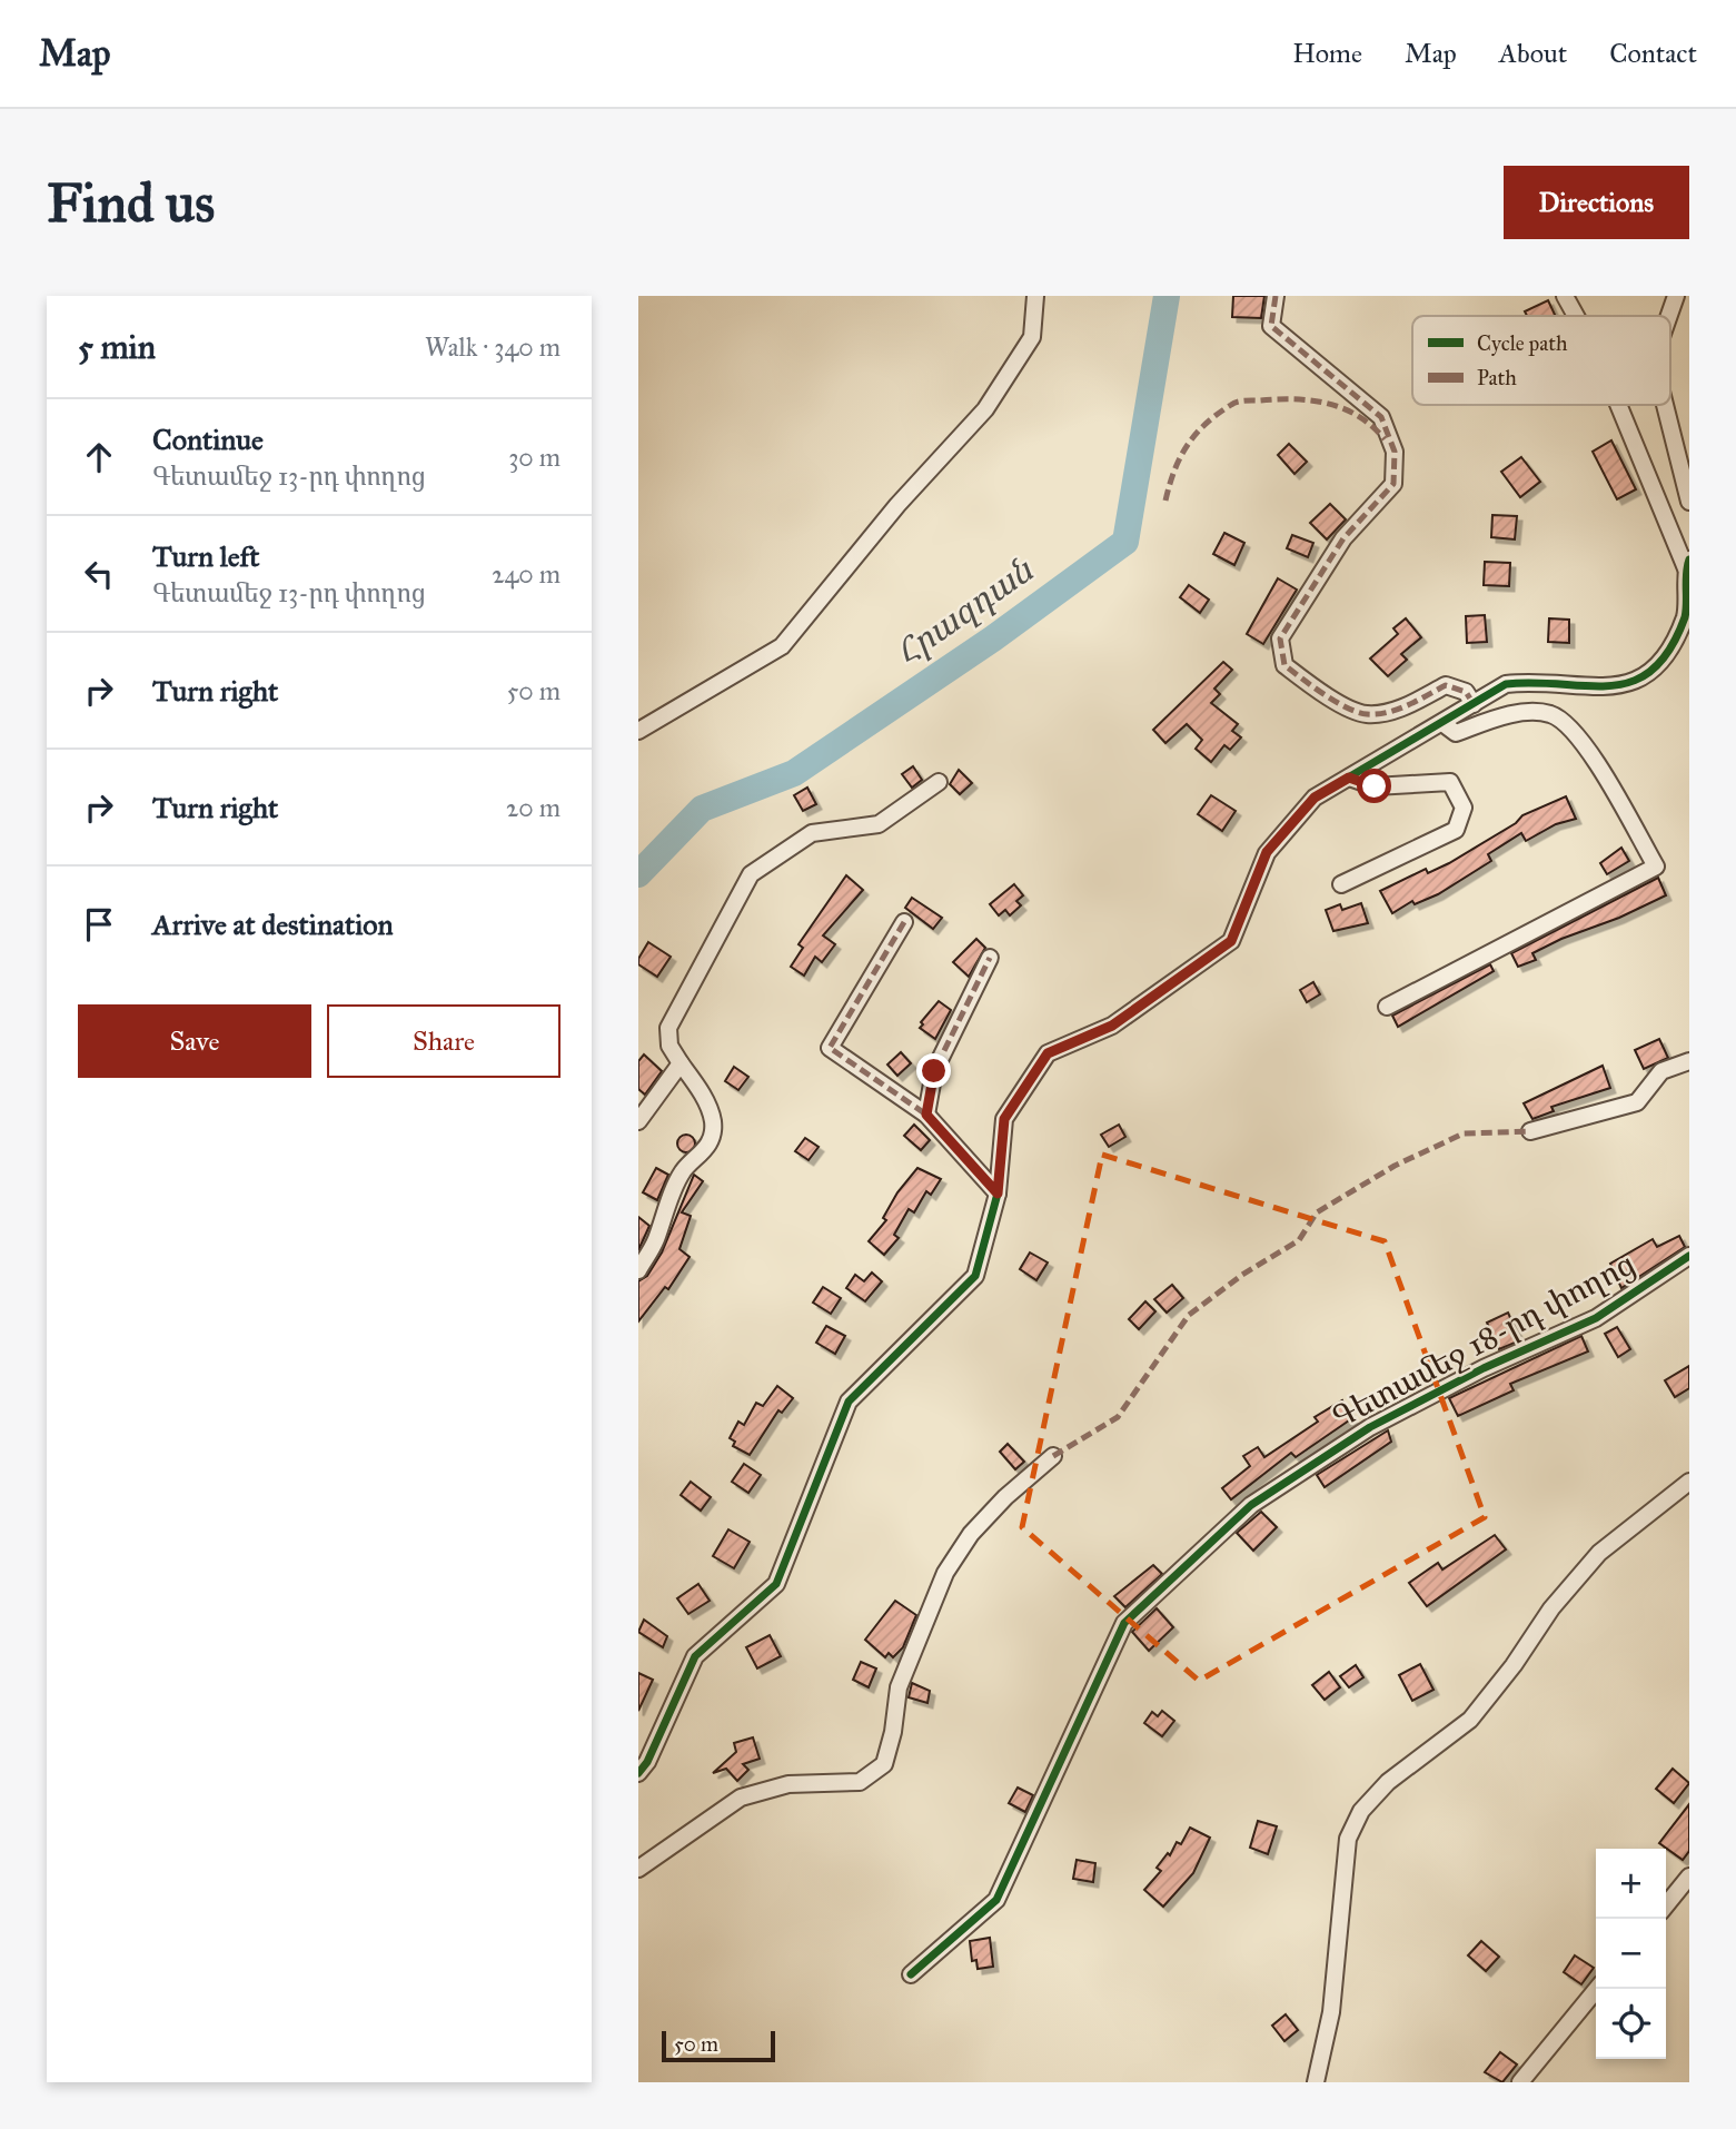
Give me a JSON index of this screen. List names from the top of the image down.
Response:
{
  "streets": {
    "street": ["Գետամեջ 18-րդ փողոց"]
  },
  "water": ["Հրազդան"],
  "legend": ["Cycle path", "Path"],
  "scale_bar": "50 m",
  "page": {
    "header": "Map",
    "nav": [
      "Home",
      "Map",
      "About",
      "Contact"
    ],
    "buttons": [
      "Directions",
      ["Save", "Share"]
    ],
    "title": "Find us",
    "heading": ["5 min", "Walk · 340 m"],
    "list": [
      ["Continue", "Գետամեջ 13-րդ փողոց", "30 m"],
      ["Turn left", "Գետամեջ 13-րդ փողոց", "240 m"],
      ["Turn right", "50 m"],
      ["Turn right", "20 m"],
      "Arrive at destination"
    ],
    "map_buttons": ["+", "−"],
    "scale": "50 m"
  }
}
